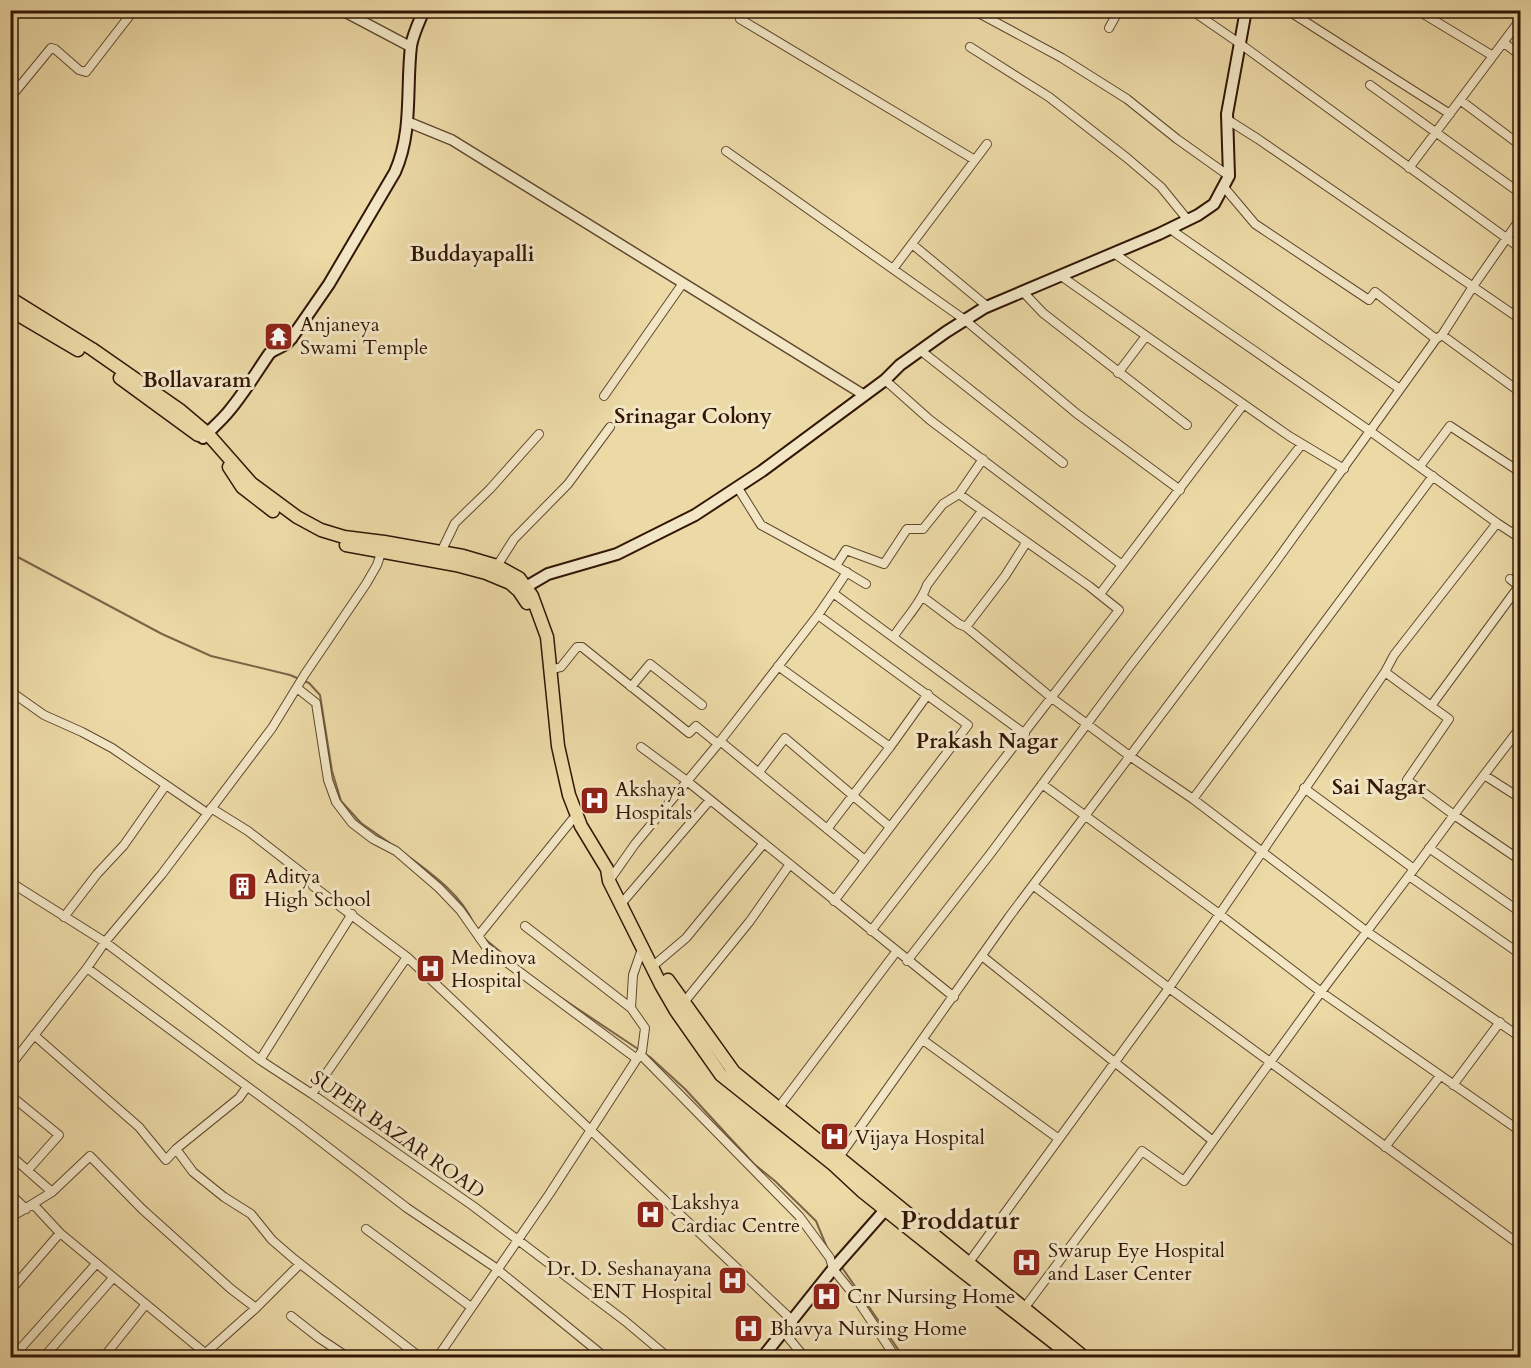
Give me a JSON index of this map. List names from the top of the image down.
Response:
{
  "streets": {
    "street": ["SUPER BAZAR ROAD"]
  },
  "districts": [
    "Buddayapalli",
    "Bollavaram",
    "Srinagar Colony",
    "Prakash Nagar",
    "Sai Nagar",
    "Proddatur"
  ],
  "places": {
    "temple": ["Anjaneya Swami Temple"],
    "hospital": [
      "Akshaya Hospitals",
      "Medinova Hospital",
      "Vijaya Hospital",
      "Lakshya Cardiac Centre",
      "Swarup Eye Hospital and Laser Center",
      "Dr. D. Seshanayana ENT Hospital",
      "Cnr Nursing Home",
      "Bhavya Nursing Home"
    ],
    "building": ["Aditya High School"]
  }
}
